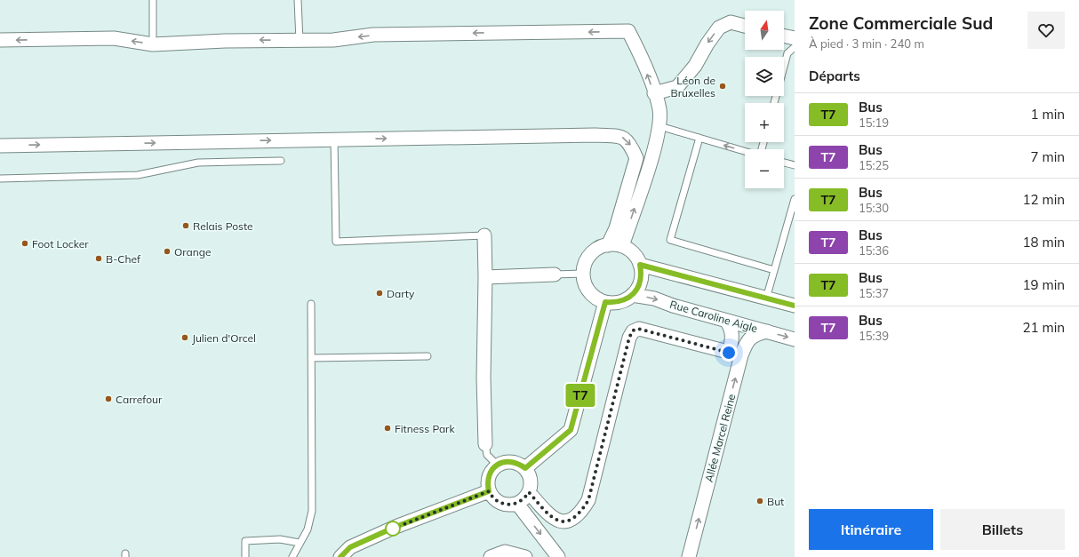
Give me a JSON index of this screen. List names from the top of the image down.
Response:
{
  "streets": {
    "street": ["Rue Caroline Aigle", "Allée Marcel Reine"]
  },
  "crossings": [
    ["Rue Caroline Aigle", "Allée Marcel Reine"]
  ],
  "one_way": ["Allée Marcel Reine"],
  "places": [
    "Léon de Bruxelles",
    "Relais Poste",
    "Foot Locker",
    "Orange",
    "B-Chef",
    "Darty",
    "Julien d'Orcel",
    "Carrefour",
    "Fitness Park",
    "But"
  ],
  "lines": ["bus line T7"],
  "north": "top",
  "page": {
    "on_map": "T7",
    "heading": [
      ["Zone Commerciale Sud", "À pied · 3 min · 240 m"],
      "Départs"
    ],
    "map_buttons": ["+", "−"],
    "list": [
      {
        "mark": "T7",
        "name": "Bus",
        "note": "15:19",
        "value": "1 min"
      },
      {
        "mark": "T7",
        "name": "Bus",
        "note": "15:25",
        "value": "7 min"
      },
      {
        "mark": "T7",
        "name": "Bus",
        "note": "15:30",
        "value": "12 min"
      },
      {
        "mark": "T7",
        "name": "Bus",
        "note": "15:36",
        "value": "18 min"
      },
      {
        "mark": "T7",
        "name": "Bus",
        "note": "15:37",
        "value": "19 min"
      },
      {
        "mark": "T7",
        "name": "Bus",
        "note": "15:39",
        "value": "21 min"
      }
    ],
    "buttons": ["Itinéraire", "Billets"]
  }
}
